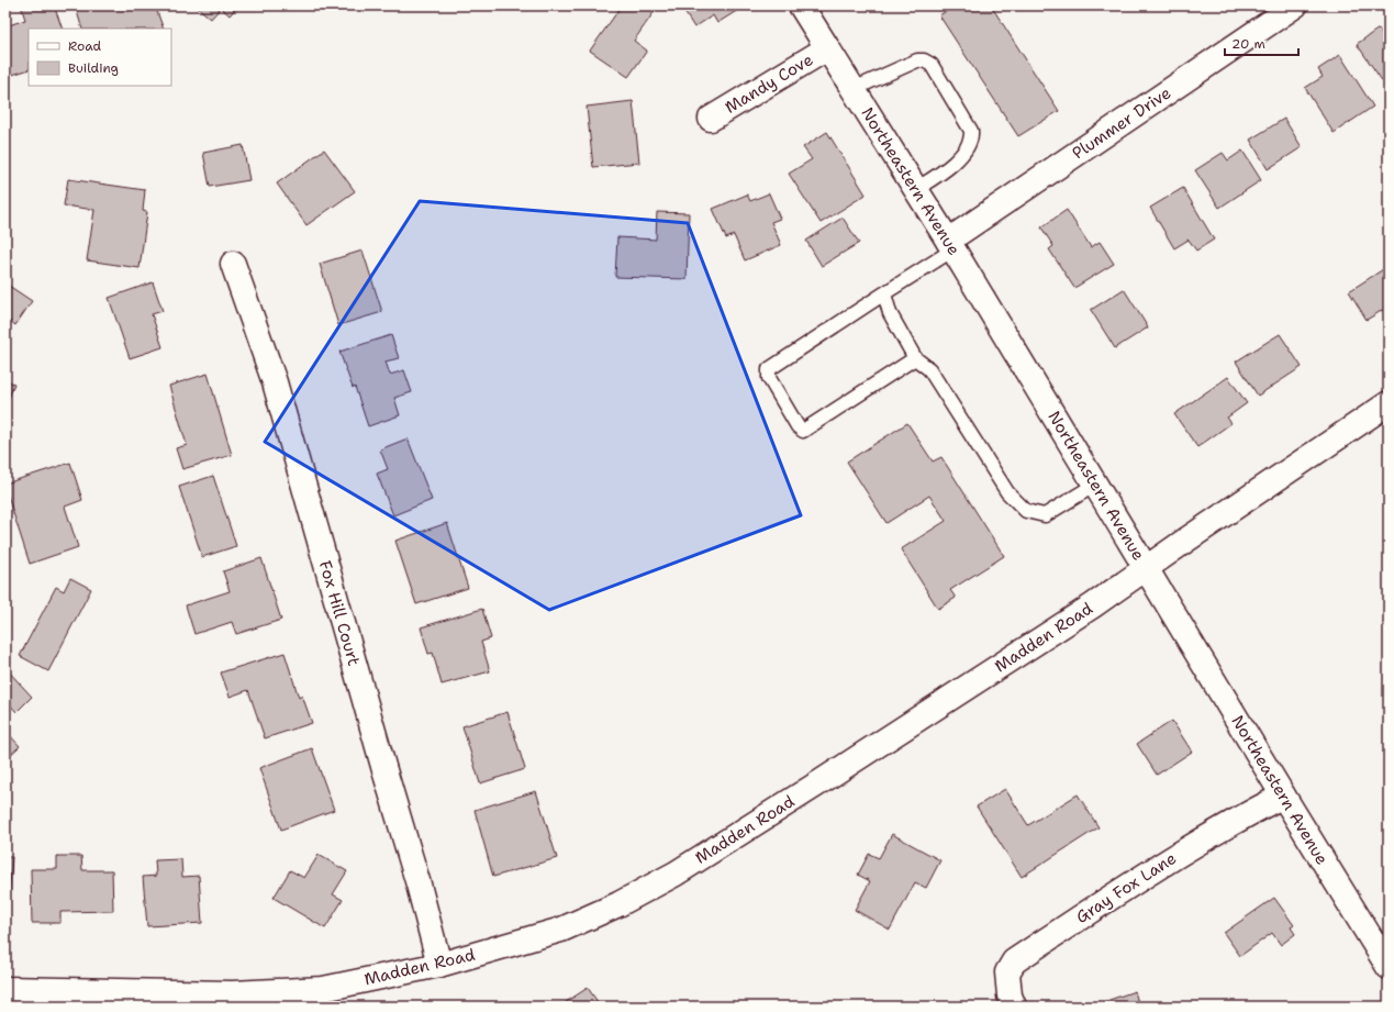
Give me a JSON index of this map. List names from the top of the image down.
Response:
{
  "streets": {
    "street": [
      "Mandy Cove",
      "Plummer Drive",
      "Northeastern Avenue",
      "Fox Hill Court",
      "Madden Road",
      "Gray Fox Lane"
    ]
  },
  "crossings": [
    ["Mandy Cove", "Northeastern Avenue"],
    ["Plummer Drive", "Northeastern Avenue"],
    ["Northeastern Avenue", "Madden Road"],
    ["Northeastern Avenue", "Gray Fox Lane"],
    ["Fox Hill Court", "Madden Road"]
  ],
  "legend": ["Road", "Building"],
  "scale_bar": "20 m"
}
